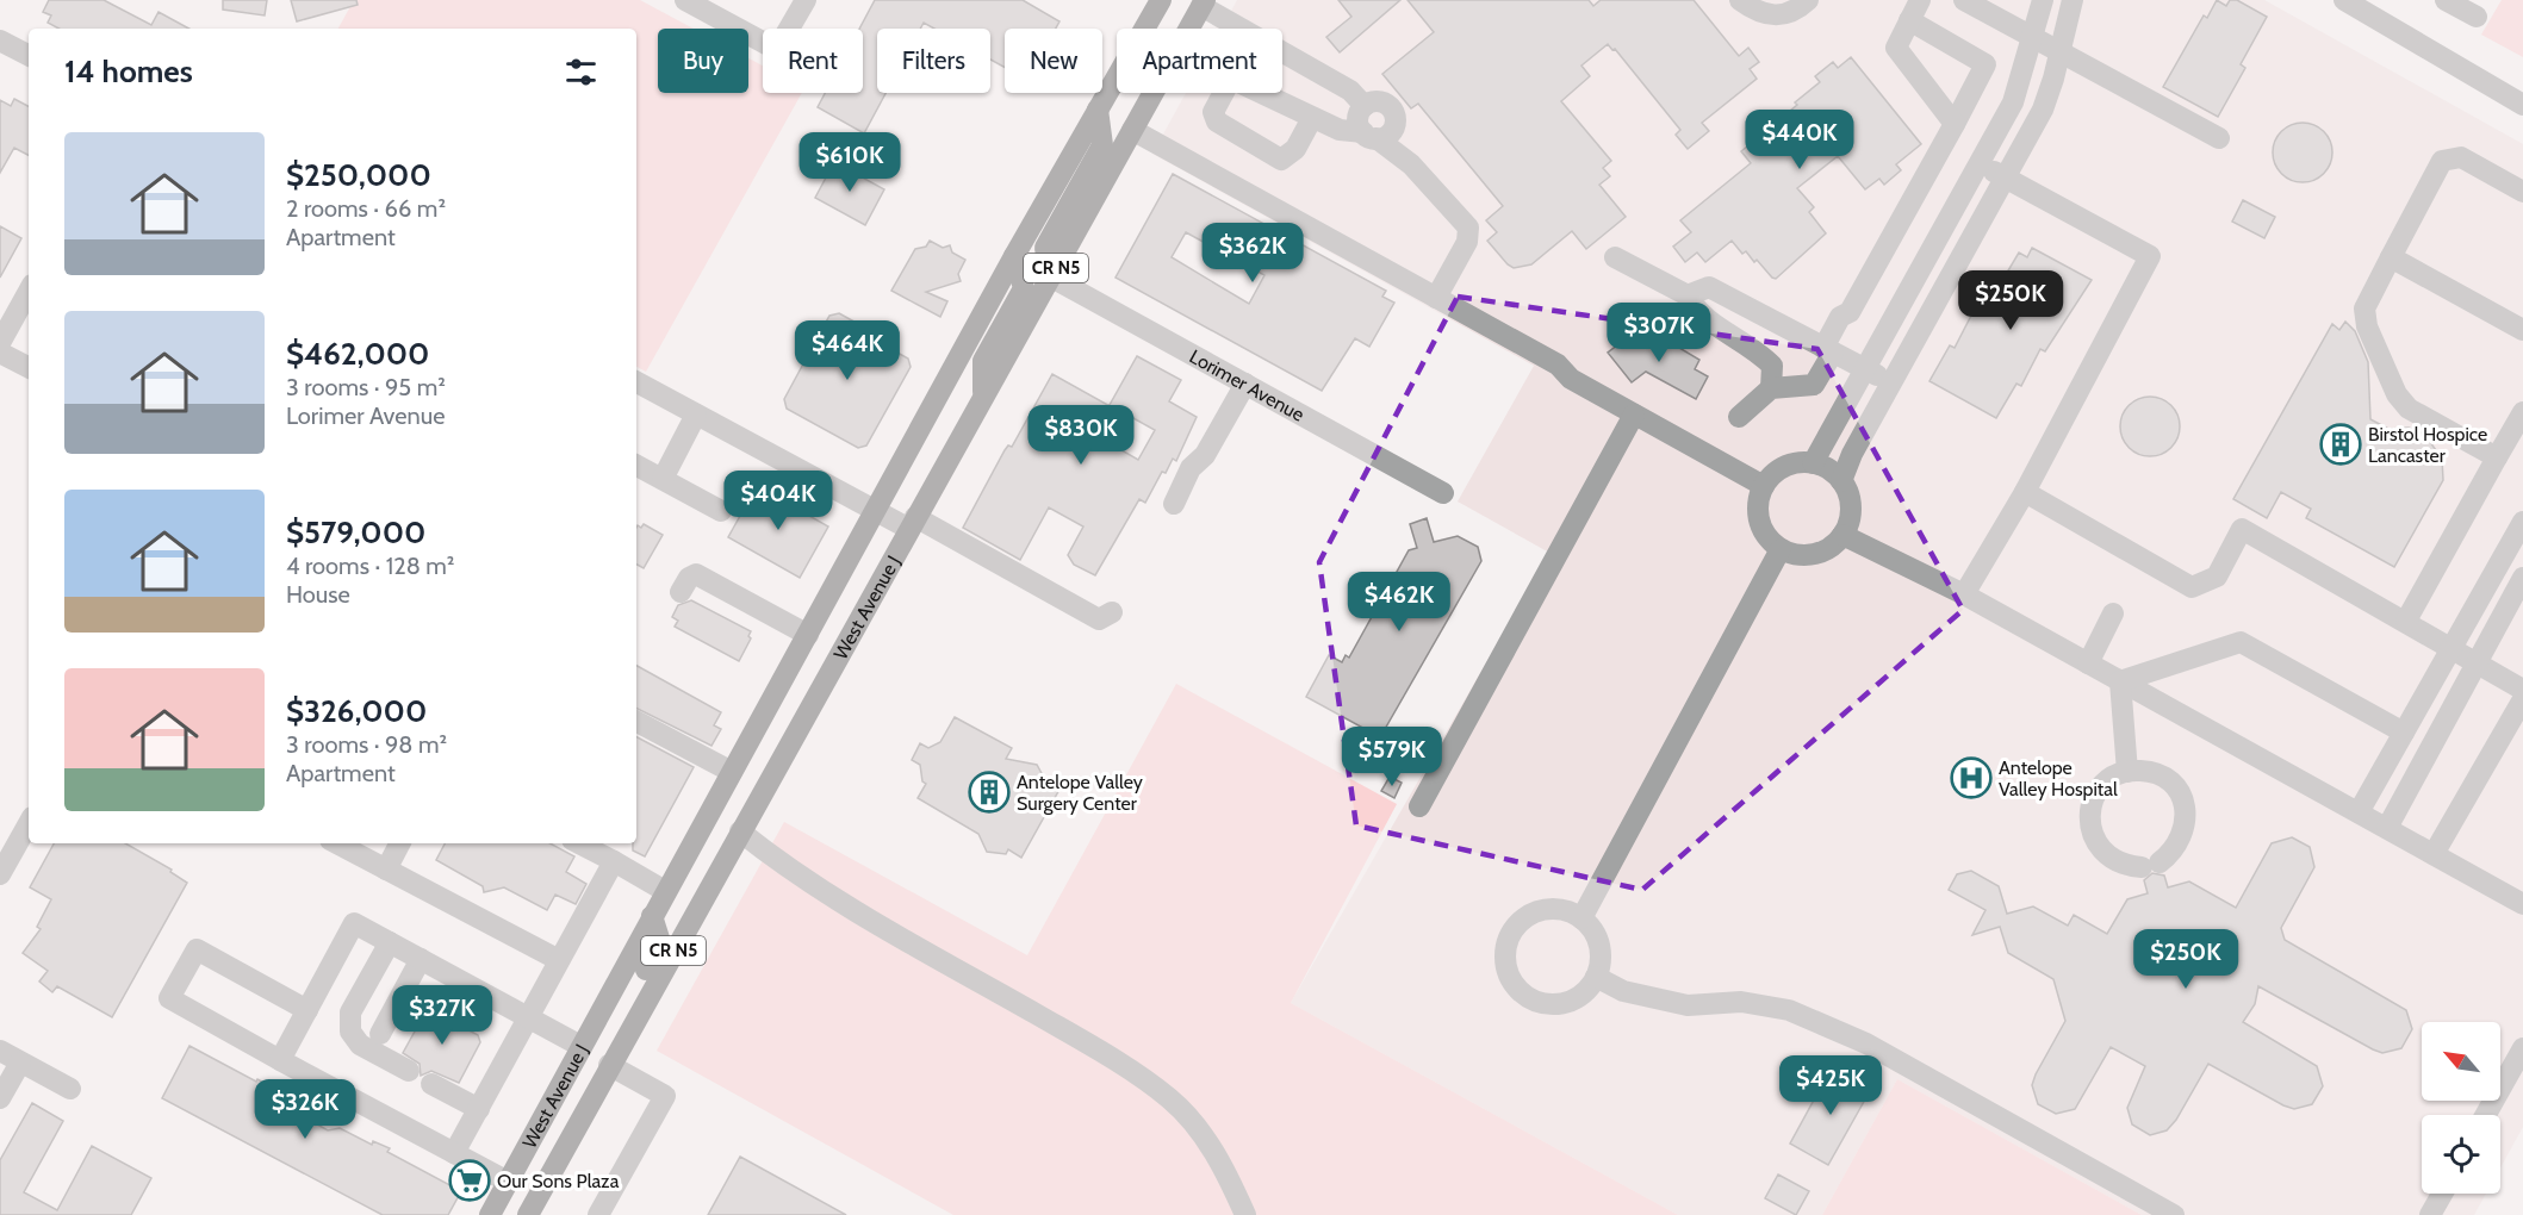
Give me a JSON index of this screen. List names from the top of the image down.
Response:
{
  "streets": {
    "main road": ["CR N5", "West Avenue J"],
    "street": ["Lorimer Avenue"]
  },
  "crossings": [
    ["Lorimer Avenue", "West Avenue J"]
  ],
  "places": {
    "building": ["Birstol Hospice Lancaster", "Antelope Valley Surgery Center"],
    "hospital": ["Antelope Valley Hospital"],
    "supermarket": ["Our Sons Plaza"]
  },
  "north": "top left",
  "page": {
    "chip": [
      "Buy",
      "Rent",
      "Filters",
      "New",
      "Apartment"
    ],
    "heading": "14 homes",
    "price": [
      "$440K",
      "$610K",
      "$362K",
      "$250K",
      "$307K",
      "$464K",
      "$830K",
      "$404K",
      "$462K",
      "$579K",
      "$250K",
      "$327K",
      "$425K",
      "$326K"
    ],
    "list": [
      {
        "name": "$250,000",
        "note": "2 rooms · 66 m² · Apartment"
      },
      {
        "name": "$462,000",
        "note": "3 rooms · 95 m² · Lorimer Avenue"
      },
      {
        "name": "$579,000",
        "note": "4 rooms · 128 m² · House"
      },
      {
        "name": "$326,000",
        "note": "3 rooms · 98 m² · Apartment"
      }
    ]
  }
}
